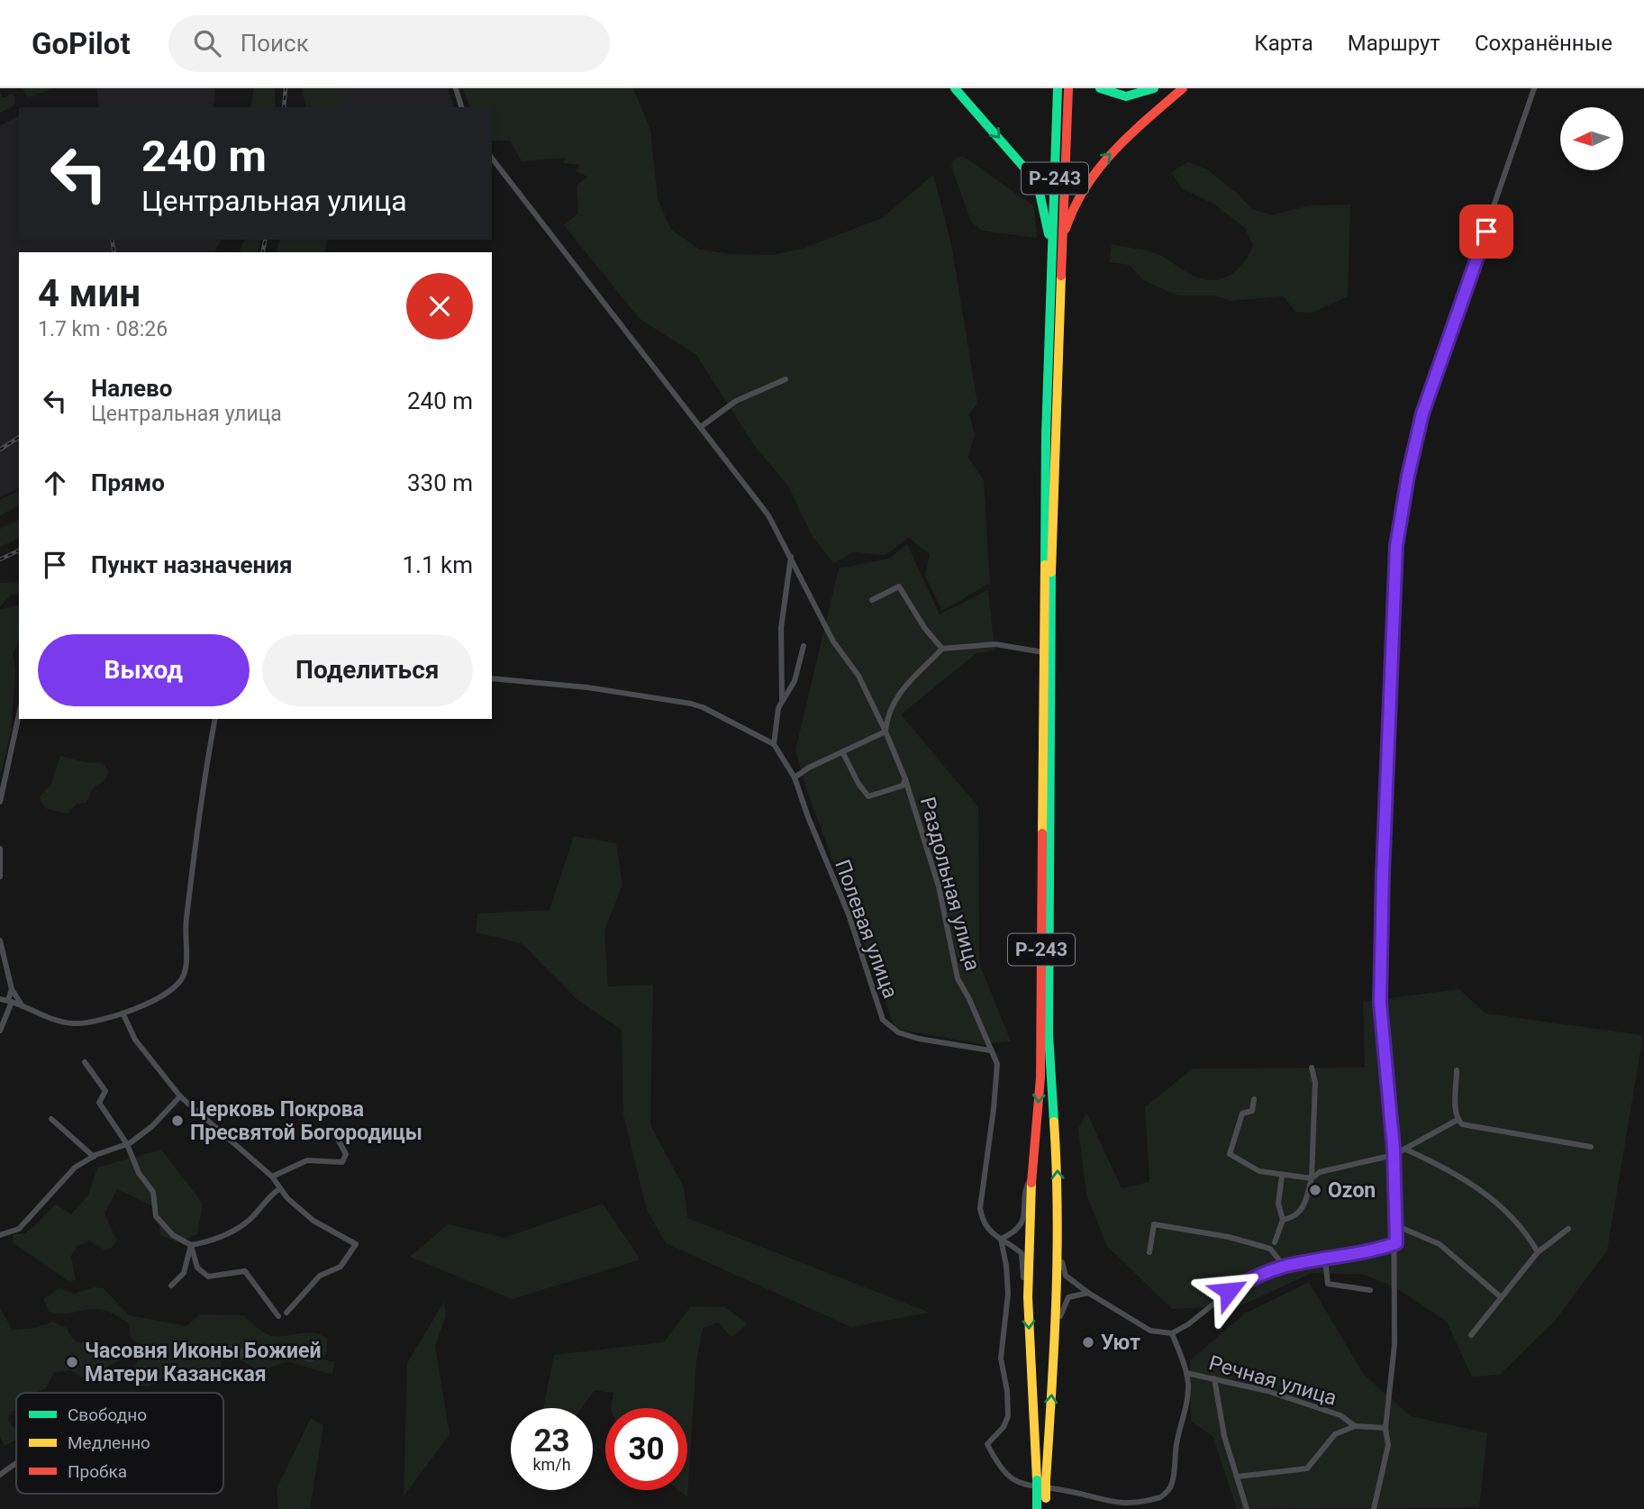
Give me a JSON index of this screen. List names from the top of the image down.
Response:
{
  "streets": {
    "highway": ["Р-243"],
    "street": ["Раздольная улица", "Полевая улица", "Речная улица"]
  },
  "crossings": [
    ["Р-243", "Раздольная улица"],
    ["Раздольная улица", "Полевая улица"]
  ],
  "places": [
    "Церковь Покрова Пресвятой Богородицы",
    "Ozon",
    "Уют",
    "Часовня Иконы Божией Матери Казанская"
  ],
  "legend": ["Свободно", "Медленно", "Пробка"],
  "north": "left",
  "page": {
    "header": "GoPilot",
    "search": "Поиск",
    "nav": ["Карта", "Маршрут", "Сохранённые"],
    "turn": ["240 m", "Центральная улица"],
    "heading": ["4 мин", "1.7 km · 08:26"],
    "list": [
      {
        "name": "Налево",
        "note": "Центральная улица",
        "value": "240 m"
      },
      {
        "name": "Прямо",
        "value": "330 m"
      },
      {
        "name": "Пункт назначения",
        "value": "1.1 km"
      }
    ],
    "buttons": ["Выход", "Поделиться"],
    "speed": "23 km/h",
    "limit": "30"
  }
}
